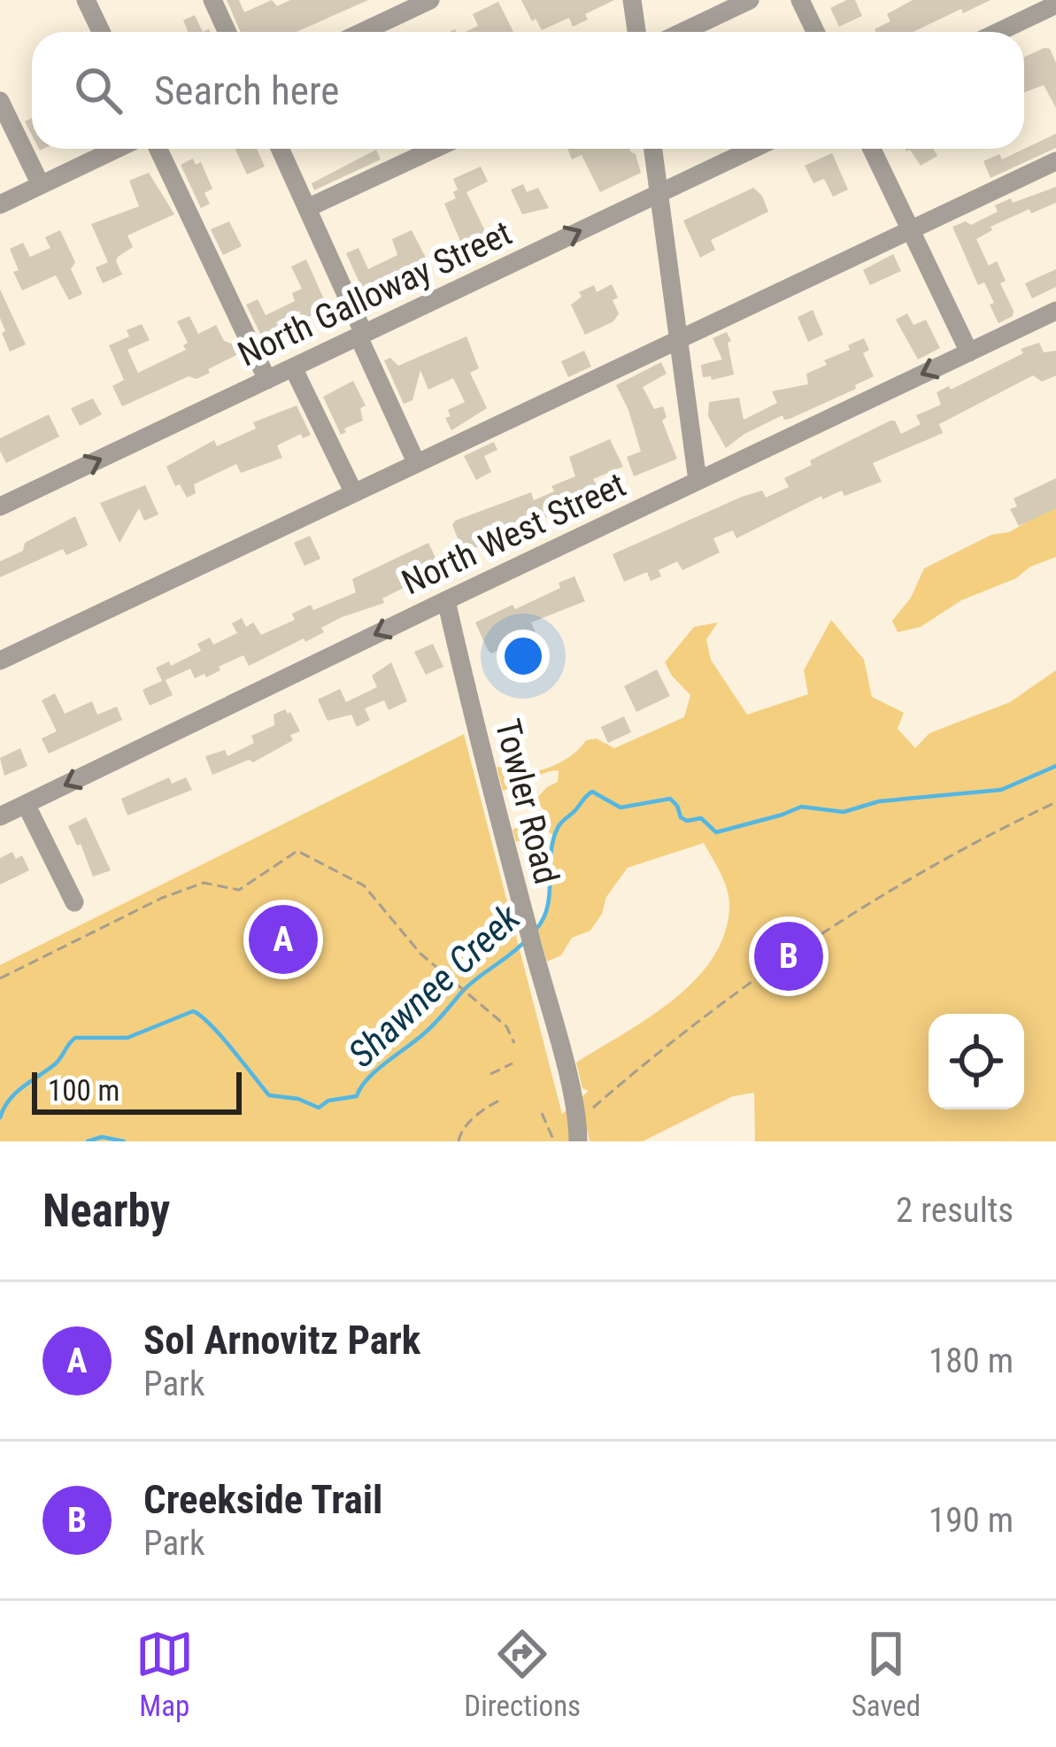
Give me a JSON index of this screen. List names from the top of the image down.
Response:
{
  "streets": {
    "street": ["North Galloway Street", "North West Street", "Towler Road"]
  },
  "crossings": [
    ["North West Street", "Towler Road"]
  ],
  "water": ["Shawnee Creek"],
  "scale_bar": "100 m",
  "page": {
    "search": "Search here",
    "pins": ["A", "B"],
    "scale": "100 m",
    "heading": ["Nearby", "2 results"],
    "list": [
      {
        "mark": "A",
        "name": "Sol Arnovitz Park",
        "note": "Park",
        "value": "180 m"
      },
      {
        "mark": "B",
        "name": "Creekside Trail",
        "note": "Park",
        "value": "190 m"
      }
    ],
    "nav": ["Map", "Directions", "Saved"]
  }
}
